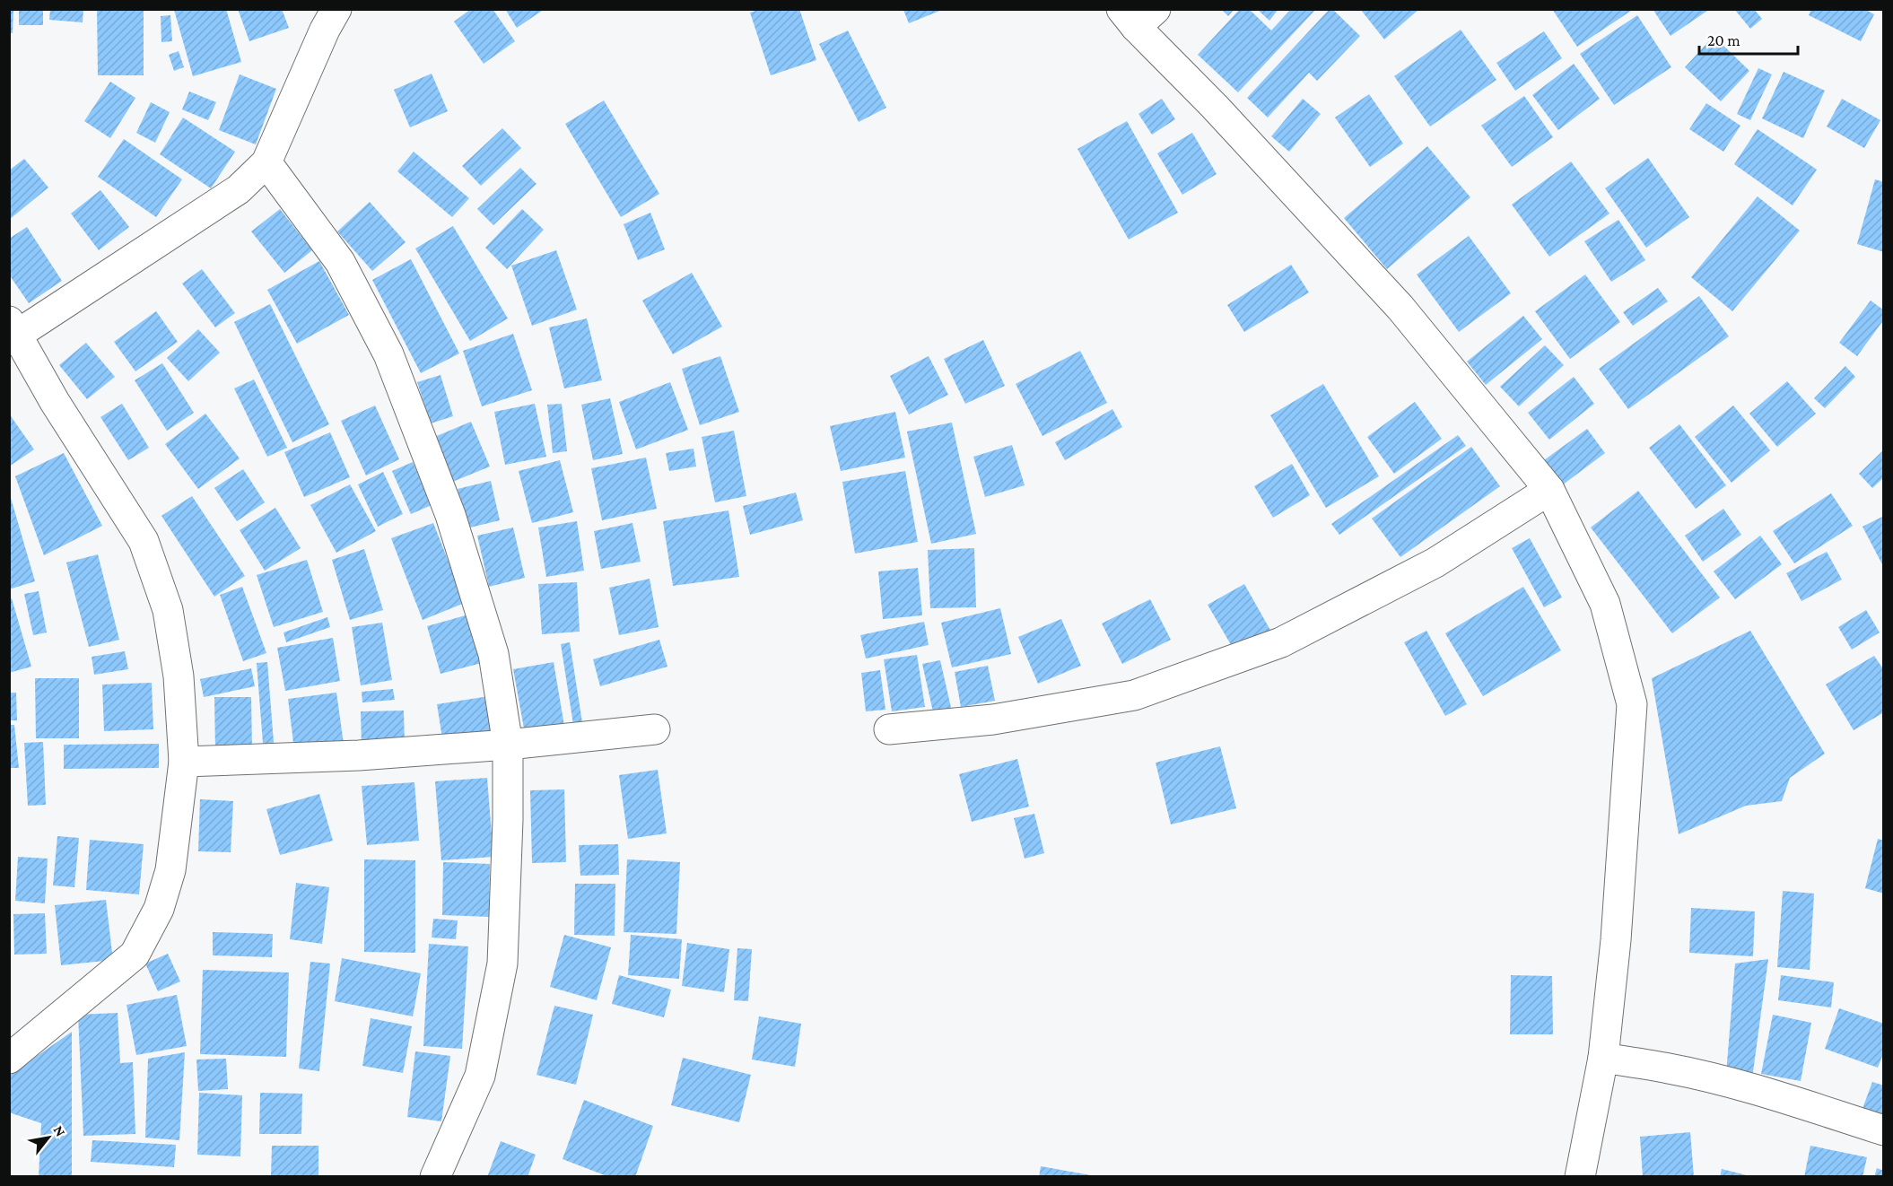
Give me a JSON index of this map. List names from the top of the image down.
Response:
{
  "scale_bar": "20 m",
  "north": "top right"
}
